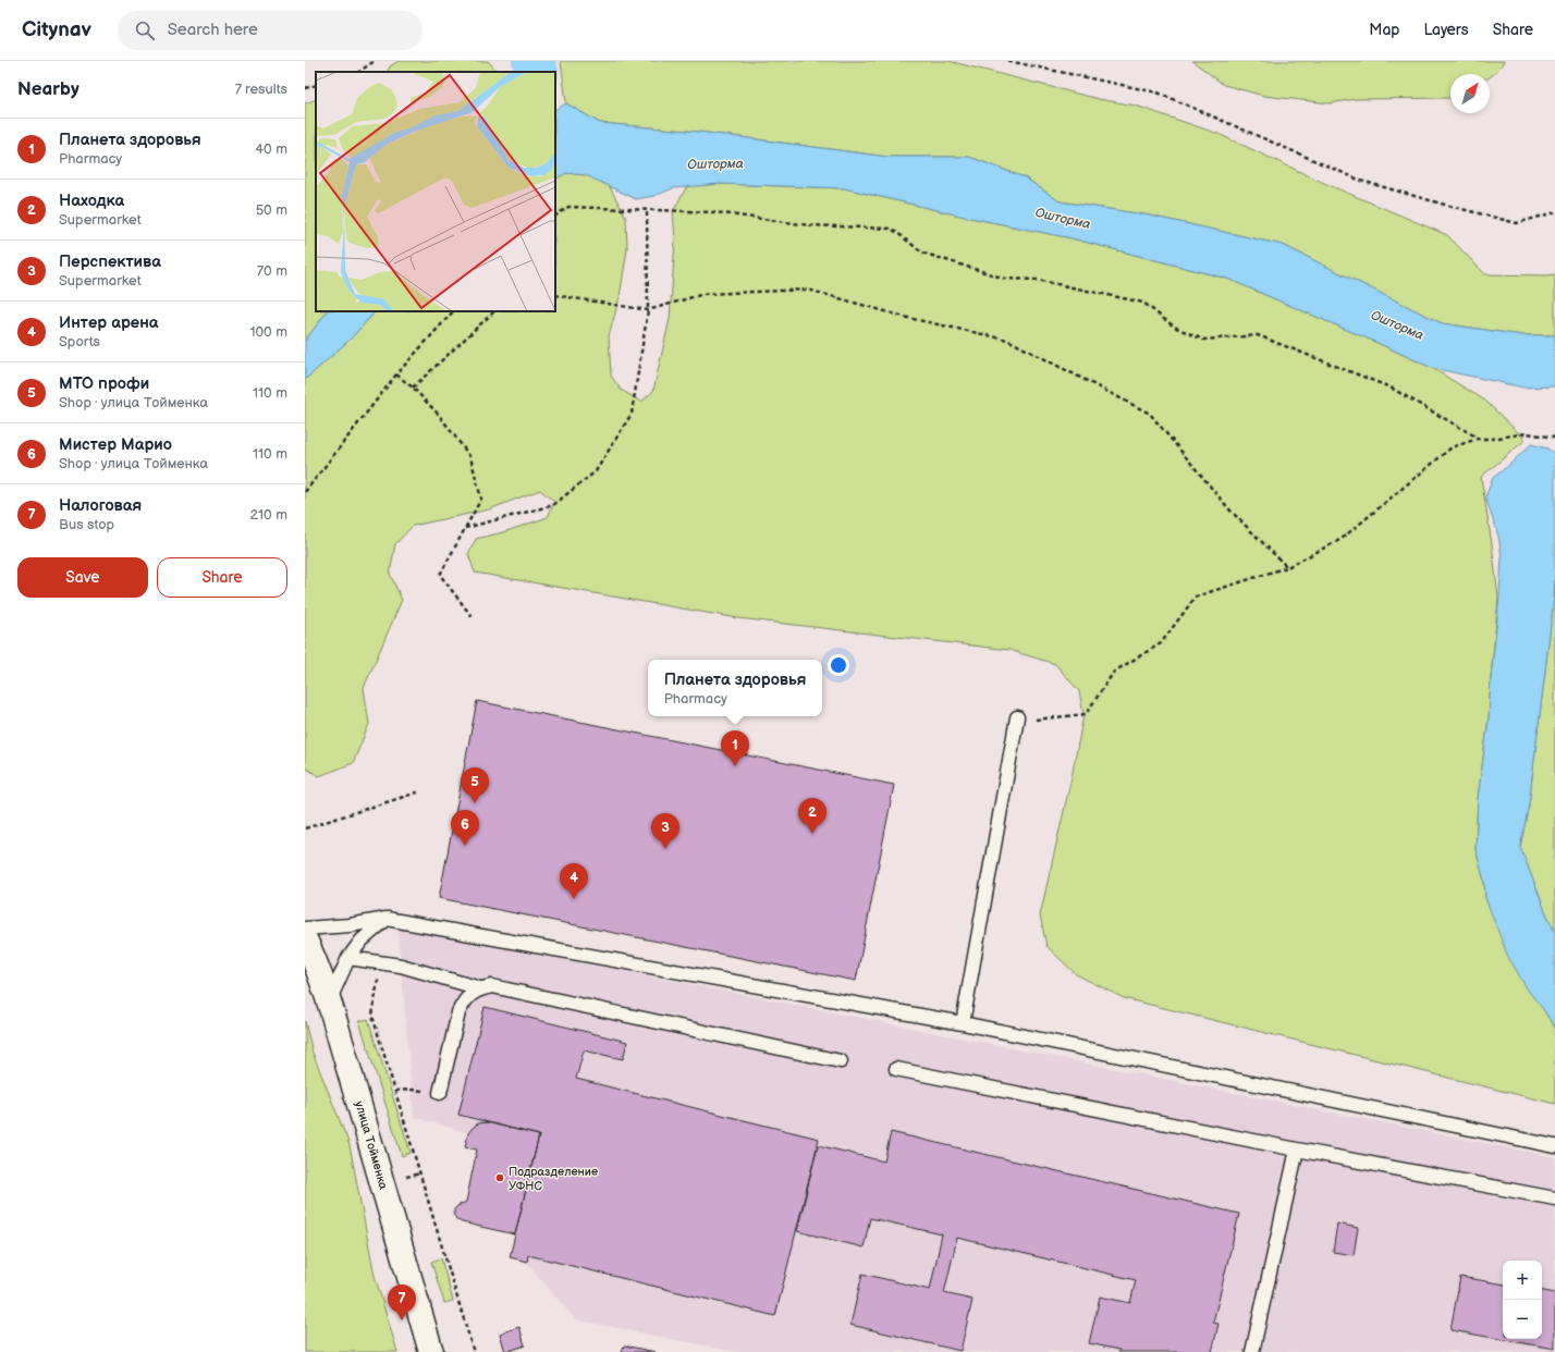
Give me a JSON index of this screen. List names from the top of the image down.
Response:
{
  "streets": {
    "street": ["улица Тойменка"]
  },
  "water": ["Ошторма"],
  "places": ["Подразделение УФНС"],
  "north": "top right",
  "page": {
    "header": "Citynav",
    "search": "Search here",
    "nav": ["Map", "Layers", "Share"],
    "heading": ["Nearby", "7 results"],
    "list": [
      {
        "mark": "1",
        "name": "Планета здоровья",
        "note": "Pharmacy",
        "value": "40 m"
      },
      {
        "mark": "2",
        "name": "Находка",
        "note": "Supermarket",
        "value": "50 m"
      },
      {
        "mark": "3",
        "name": "Перспектива",
        "note": "Supermarket",
        "value": "70 m"
      },
      {
        "mark": "4",
        "name": "Интер арена",
        "note": "Sports",
        "value": "100 m"
      },
      {
        "mark": "5",
        "name": "МТО профи",
        "note": "Shop · улица Тойменка",
        "value": "110 m"
      },
      {
        "mark": "6",
        "name": "Мистер Марио",
        "note": "Shop · улица Тойменка",
        "value": "110 m"
      },
      {
        "mark": "7",
        "name": "Налоговая",
        "note": "Bus stop",
        "value": "210 m"
      }
    ],
    "buttons": ["Save", "Share"],
    "popup": ["Планета здоровья", "Pharmacy"],
    "pins": [
      "1",
      "5",
      "2",
      "6",
      "3",
      "4",
      "7"
    ],
    "map_buttons": ["+", "−"]
  }
}
